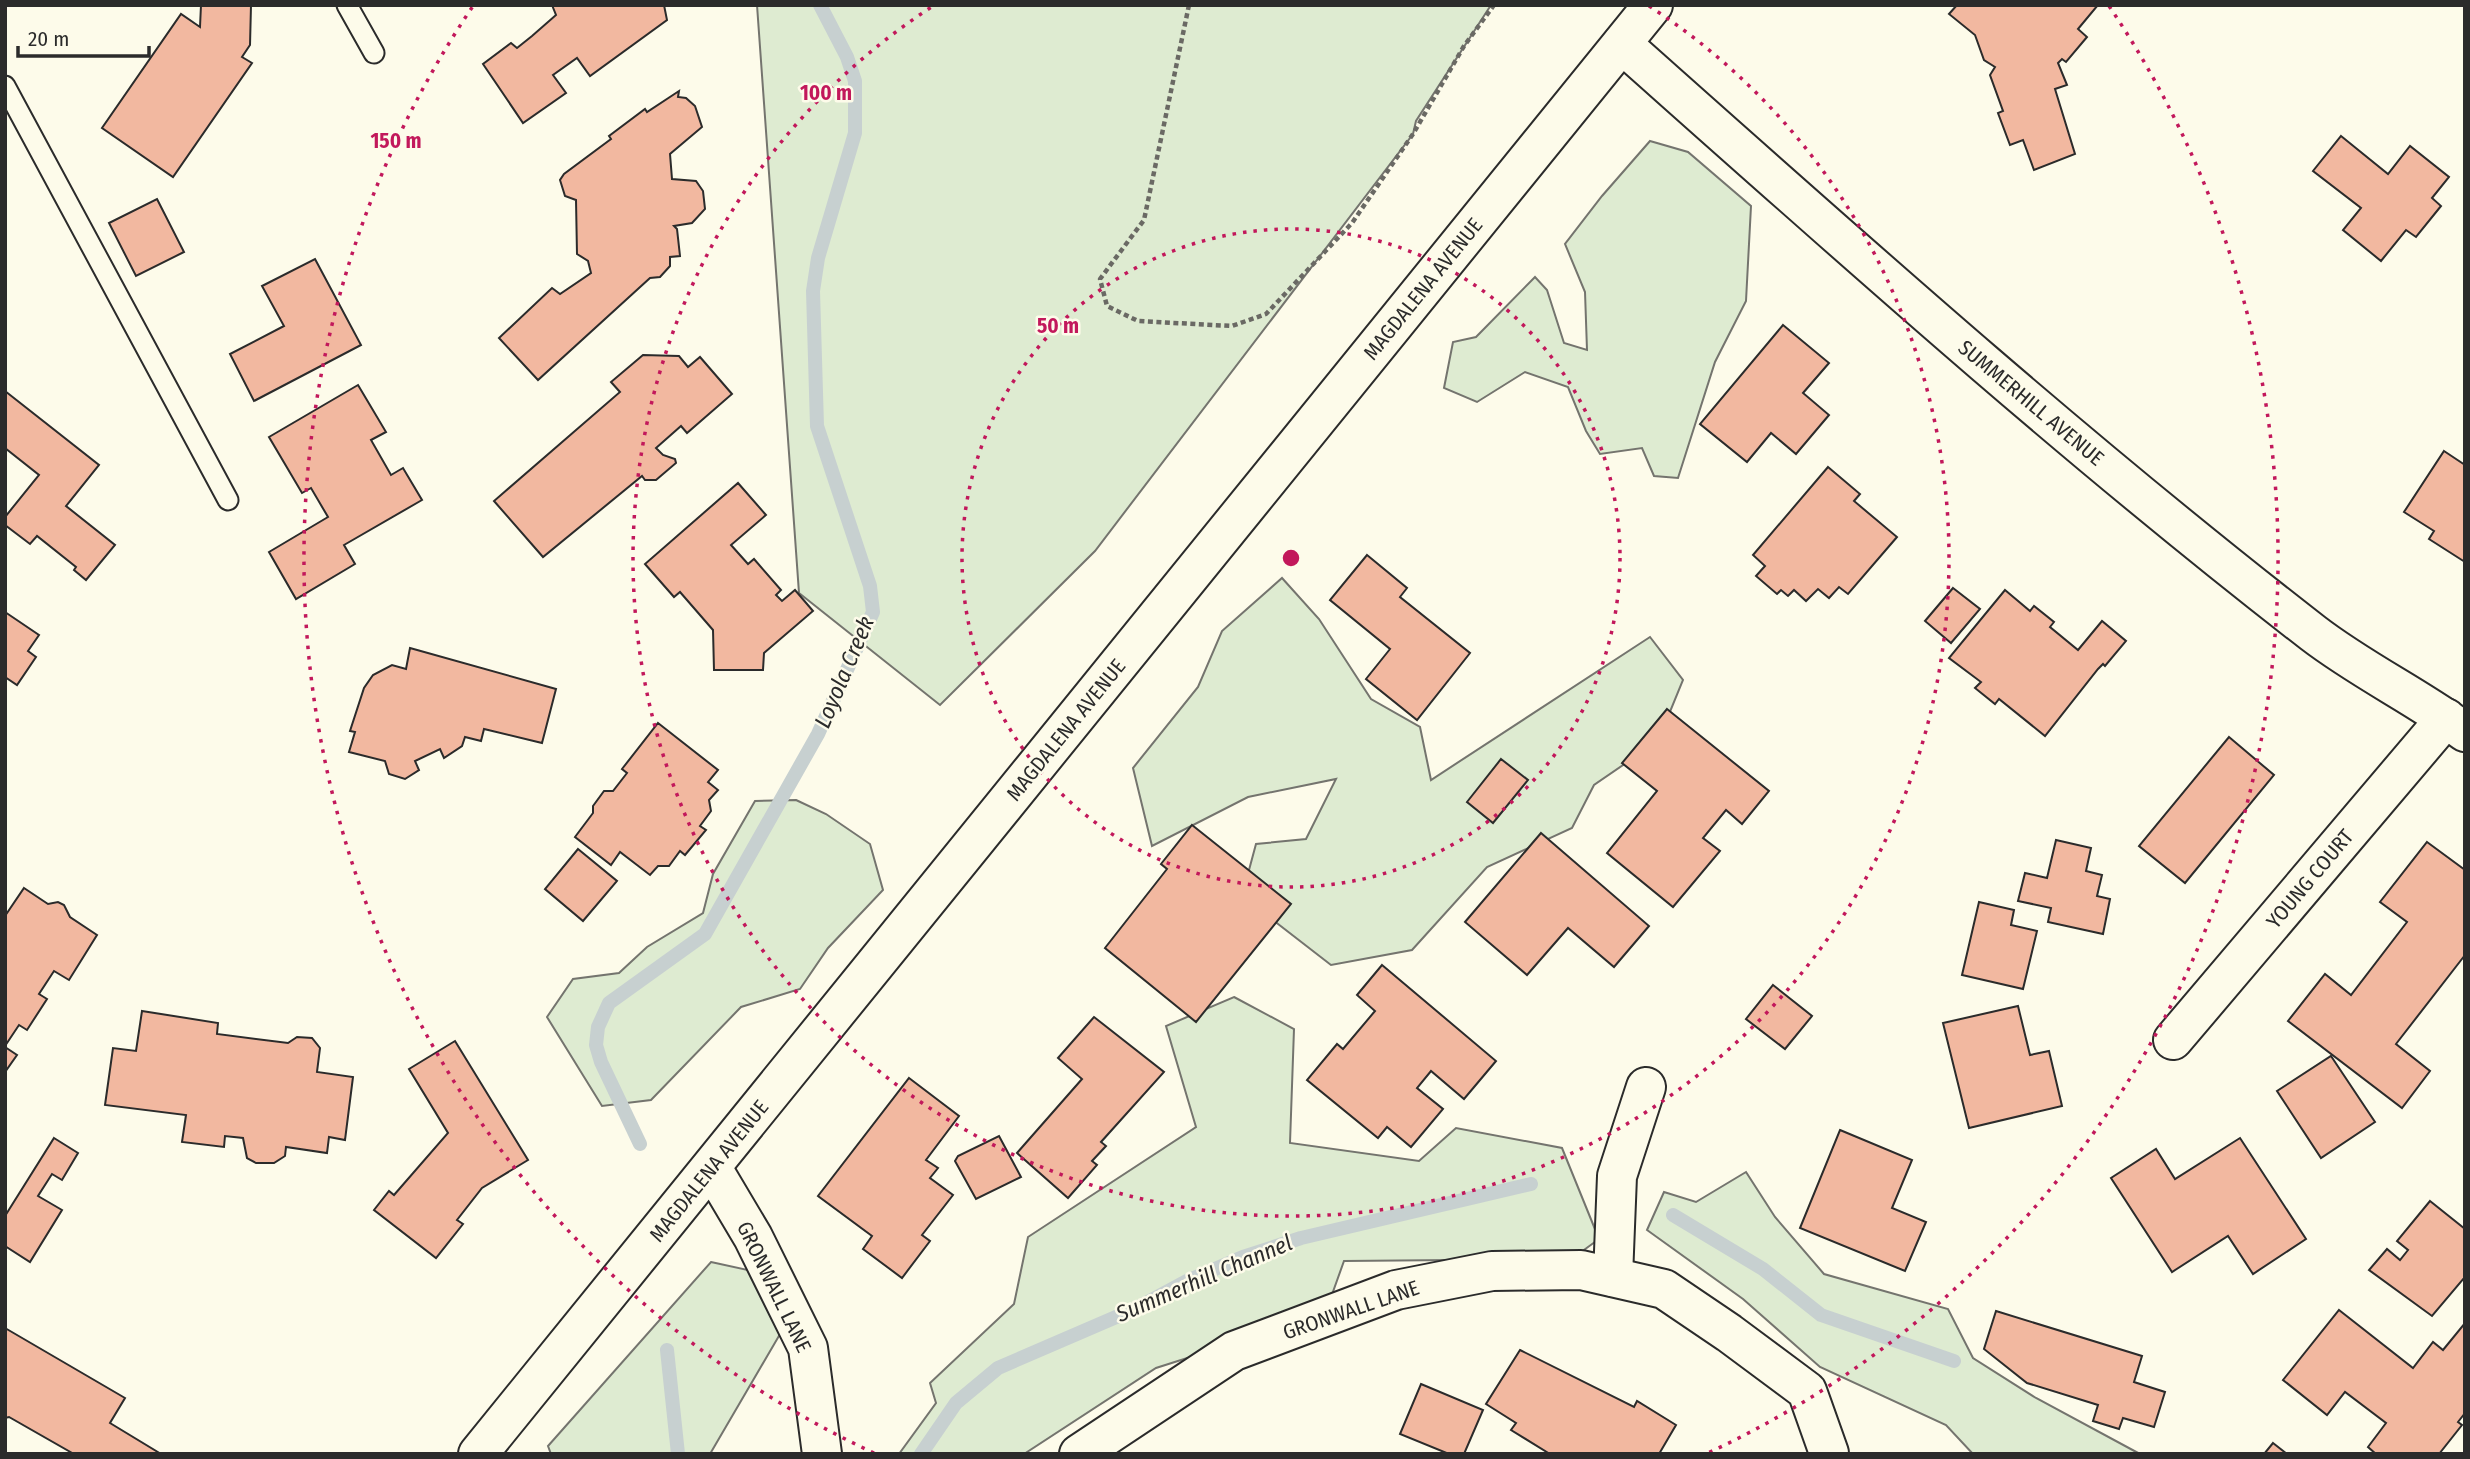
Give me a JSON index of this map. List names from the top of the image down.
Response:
{
  "streets": {
    "street": [
      "MAGDALENA AVENUE",
      "SUMMERHILL AVENUE",
      "YOUNG COURT",
      "GRONWALL LANE"
    ]
  },
  "crossings": [
    ["MAGDALENA AVENUE", "SUMMERHILL AVENUE"],
    ["MAGDALENA AVENUE", "GRONWALL LANE"],
    ["SUMMERHILL AVENUE", "YOUNG COURT"]
  ],
  "water": ["Loyola Creek", "Summerhill Channel"],
  "scale_bar": "20 m",
  "rings": ["100 m", "150 m", "50 m"]
}
